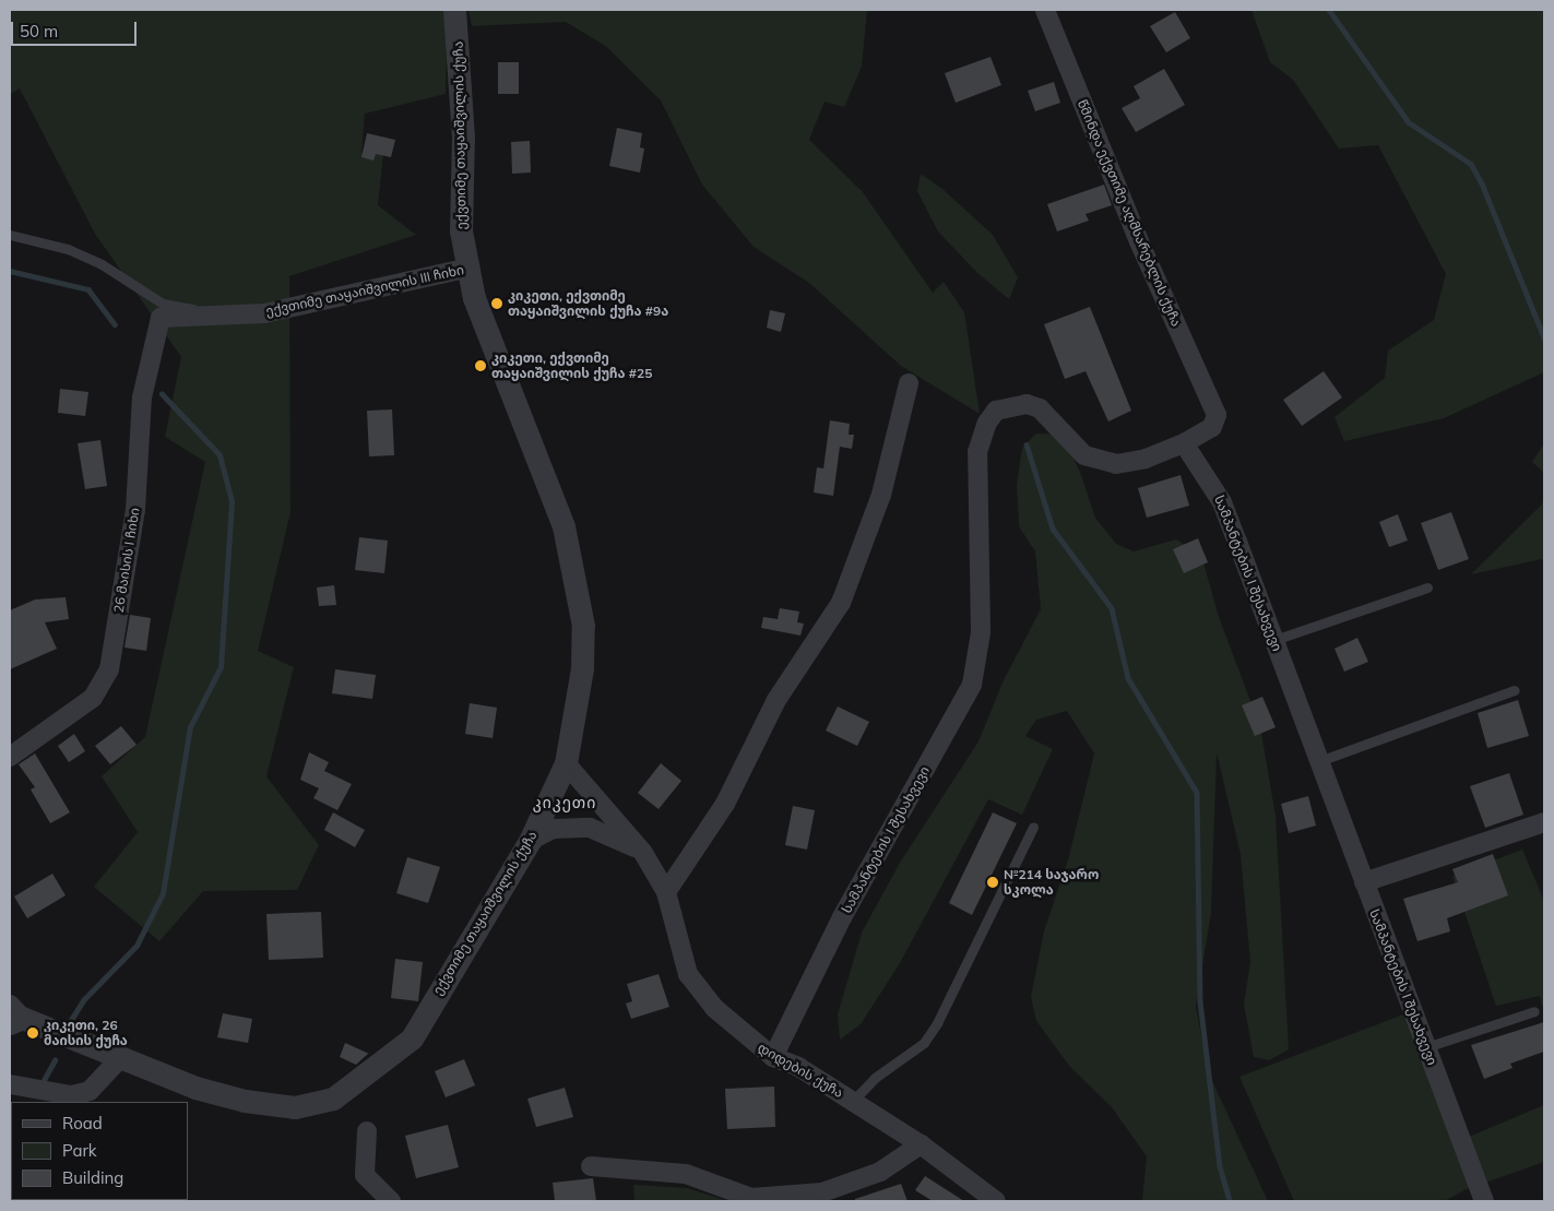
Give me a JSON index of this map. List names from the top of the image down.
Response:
{
  "streets": {
    "street": [
      "ექვთიმე თაყაიშვილის ქუჩა",
      "წმინდა ექვთიმე აღმსარებლის ქუჩა",
      "ექვთიმე თაყაიშვილის III ჩიხი",
      "26 მაისის I ჩიხი",
      "სამპანტების I შესახვევი",
      "დიდების ქუჩა"
    ]
  },
  "crossings": [
    ["ექვთიმე თაყაიშვილის ქუჩა", "ექვთიმე თაყაიშვილის III ჩიხი"],
    ["ექვთიმე თაყაიშვილის ქუჩა", "დიდების ქუჩა"],
    ["წმინდა ექვთიმე აღმსარებლის ქუჩა", "სამპანტების I შესახვევი"],
    ["ექვთიმე თაყაიშვილის III ჩიხი", "26 მაისის I ჩიხი"],
    ["სამპანტების I შესახვევი", "დიდების ქუჩა"]
  ],
  "districts": ["კიკეთი"],
  "places": [
    "კიკეთი, ექვთიმე თაყაიშვილის ქუჩა #9ა",
    "კიკეთი, ექვთიმე თაყაიშვილის ქუჩა #25",
    "№214 საჯარო სკოლა",
    "კიკეთი, 26 მაისის ქუჩა"
  ],
  "legend": ["Road", "Park", "Building"],
  "scale_bar": "50 m"
}
